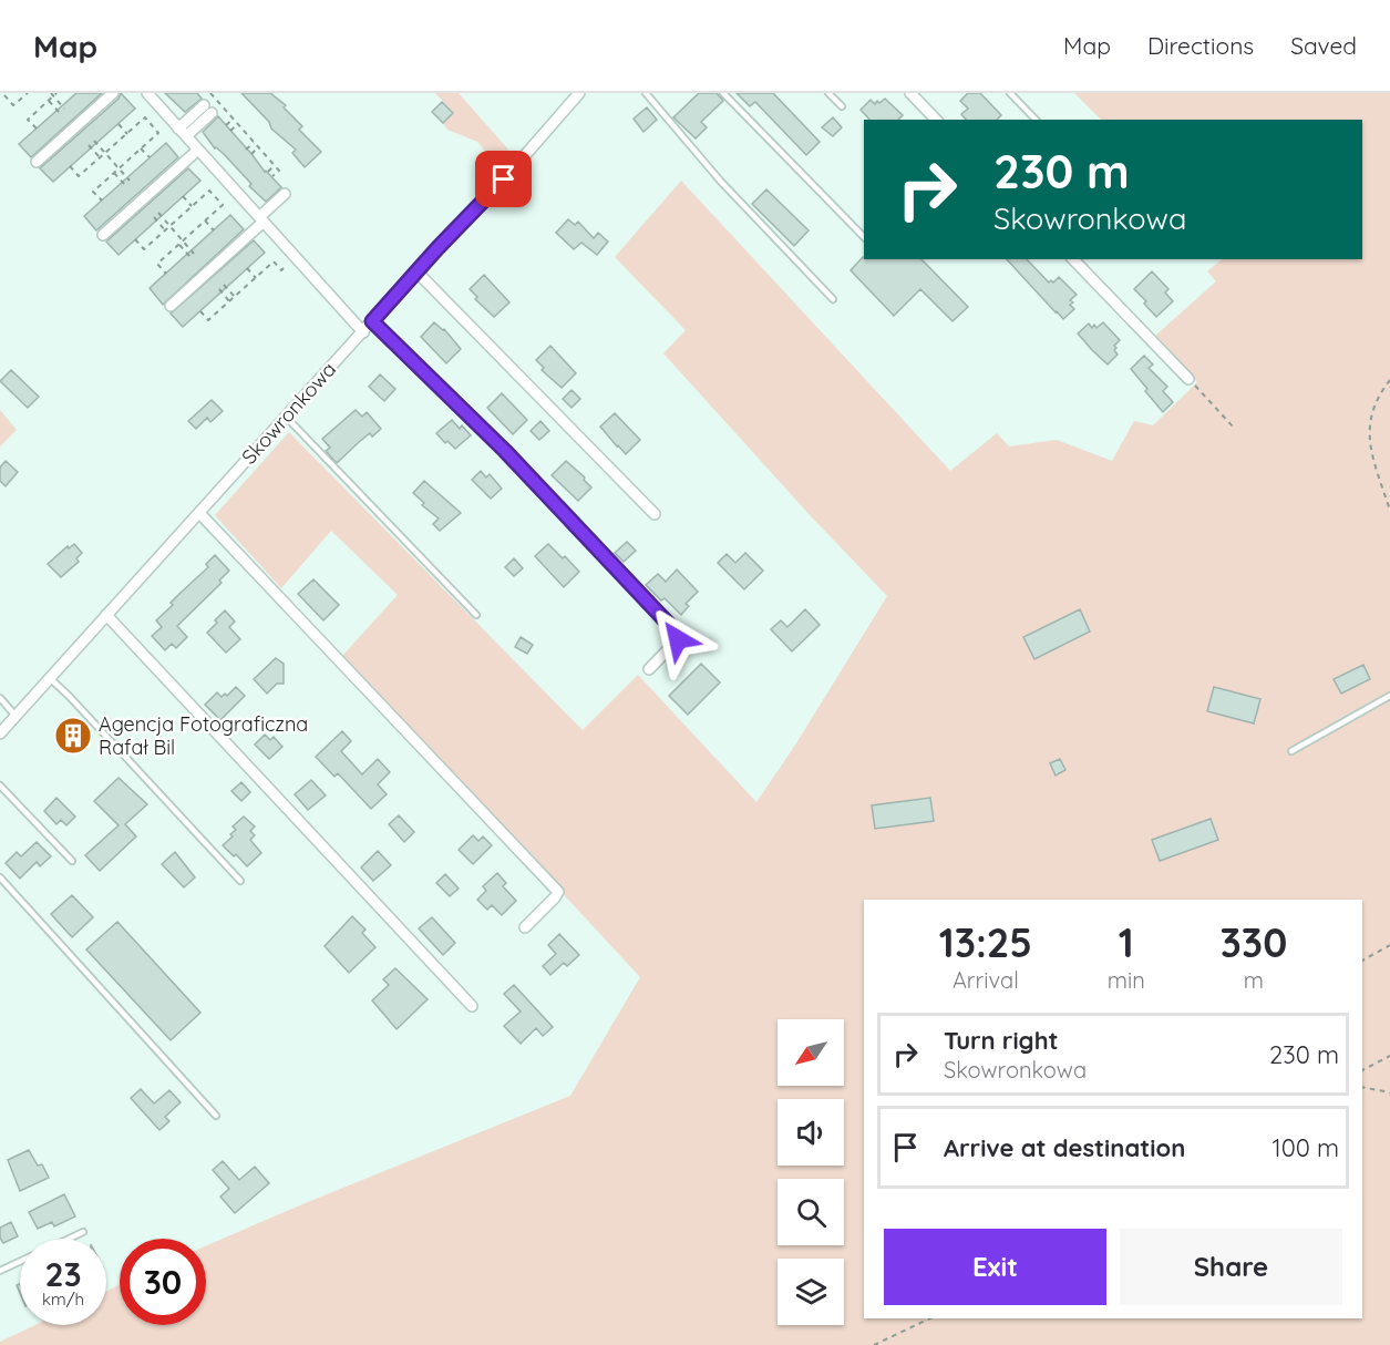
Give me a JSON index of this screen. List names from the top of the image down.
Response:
{
  "streets": {
    "street": ["Skowronkowa"]
  },
  "places": {
    "building": ["Agencja Fotograficzna Rafał Bil"]
  },
  "north": "bottom left",
  "page": {
    "header": "Map",
    "nav": ["Map", "Directions", "Saved"],
    "turn": ["230 m", "Skowronkowa"],
    "eta": [
      "13:25",
      "Arrival",
      "1",
      "min",
      "330",
      "m"
    ],
    "list": [
      {
        "name": "Turn right",
        "note": "Skowronkowa",
        "value": "230 m"
      },
      {
        "name": "Arrive at destination",
        "value": "100 m"
      }
    ],
    "buttons": ["Exit", "Share"],
    "speed": "23 km/h",
    "limit": "30"
  }
}
